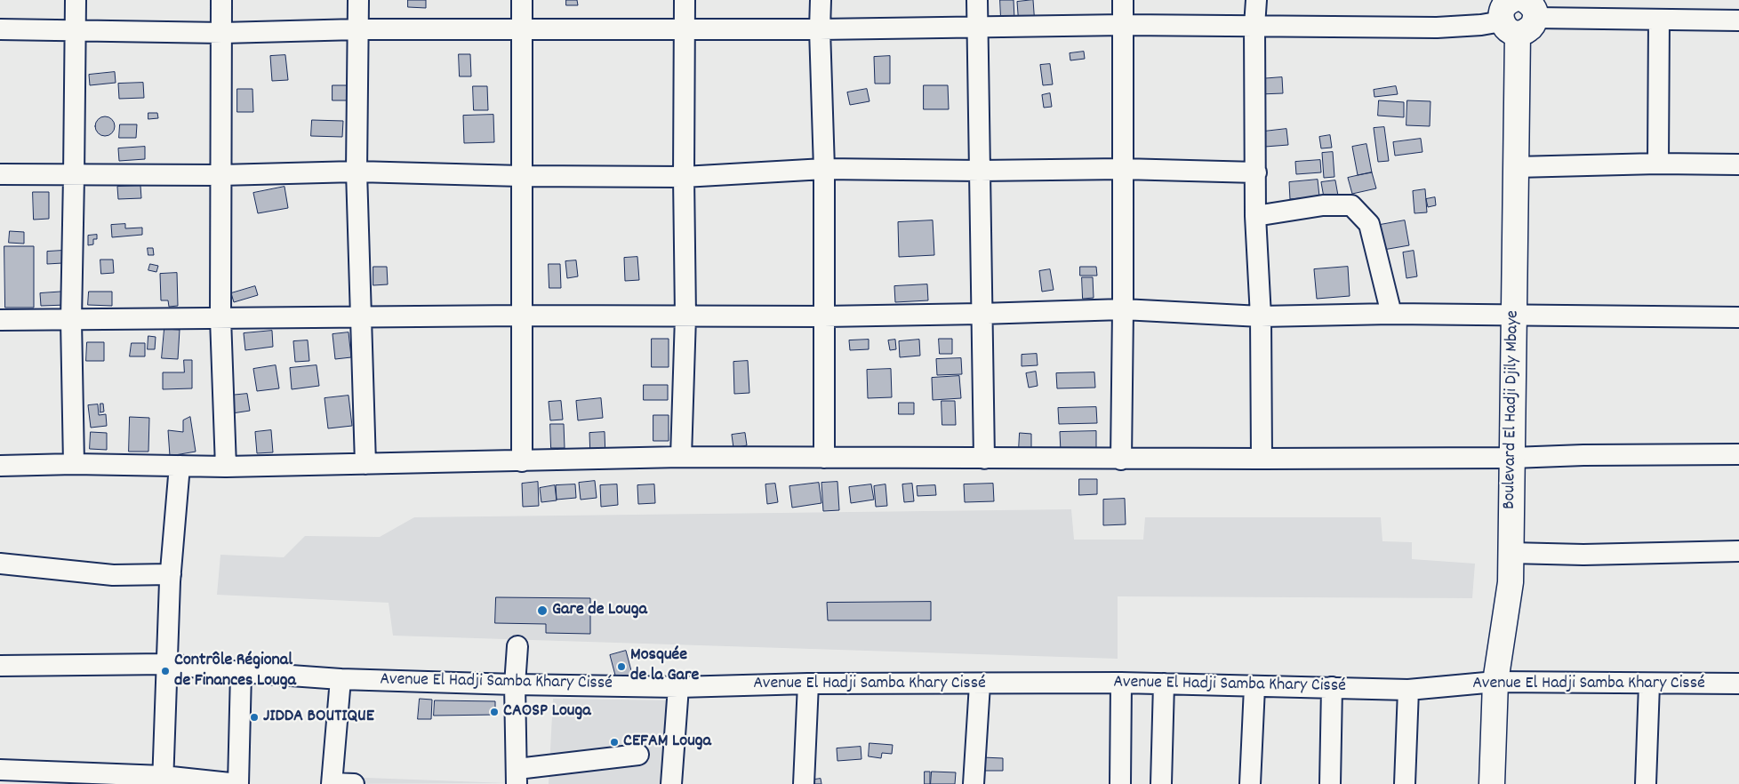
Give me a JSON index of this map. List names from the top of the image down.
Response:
{
  "streets": {
    "main road": ["Boulevard El Hadji Djily Mbaye"],
    "street": ["Avenue El Hadji Samba Khary Cissé"]
  },
  "crossings": [
    ["Boulevard El Hadji Djily Mbaye", "Avenue El Hadji Samba Khary Cissé"]
  ],
  "places": [
    "Gare de Louga",
    "Mosquée de la Gare",
    "Contrôle Régional de Finances Louga",
    "CAOSP Louga",
    "JIDDA BOUTIQUE",
    "CEFAM Louga"
  ]
}
